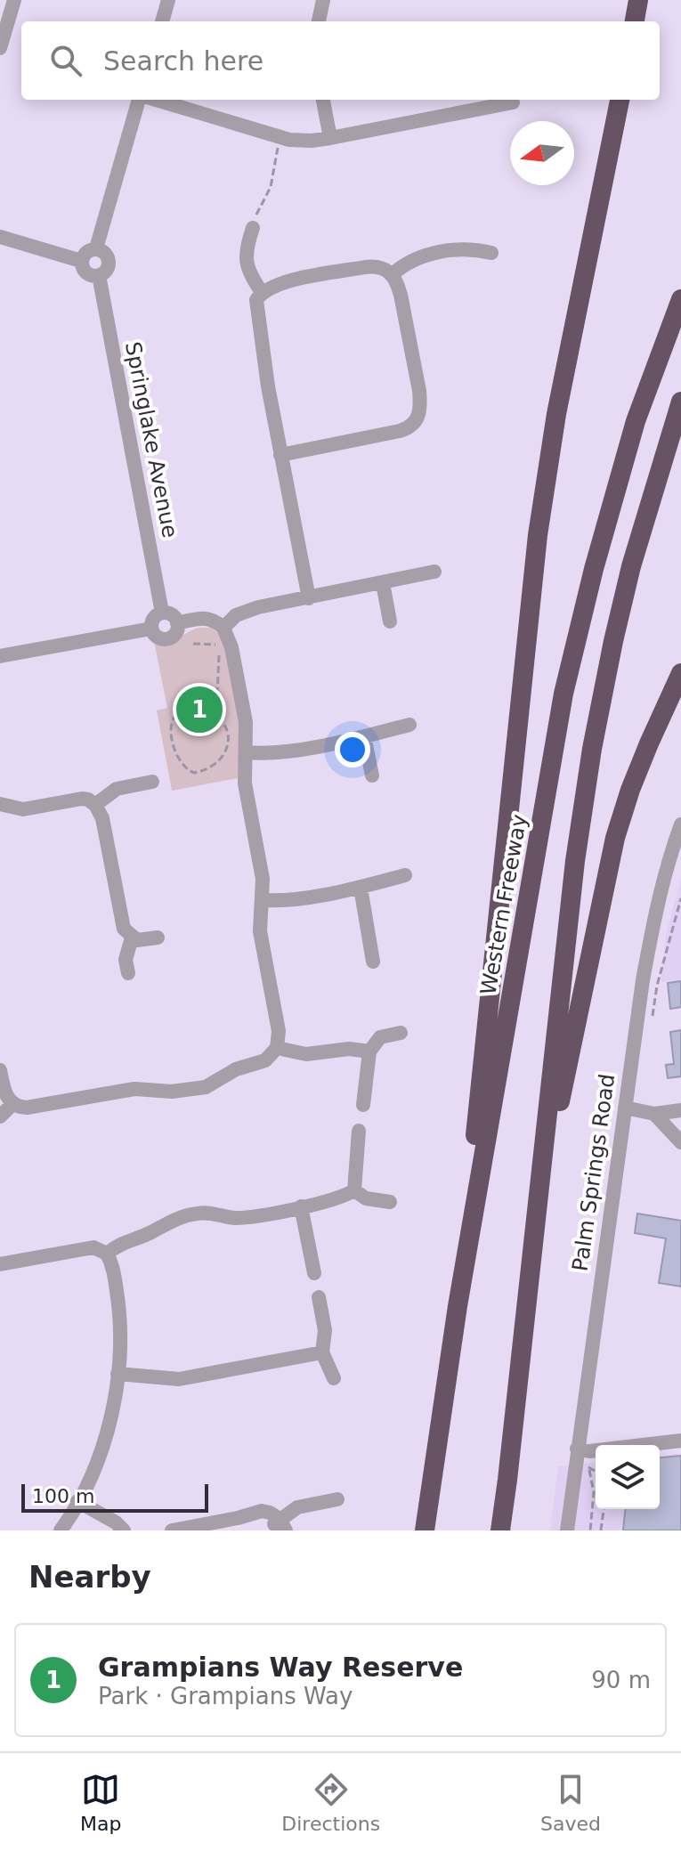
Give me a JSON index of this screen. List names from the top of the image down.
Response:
{
  "streets": {
    "highway": ["Western Freeway"],
    "street": ["Springlake Avenue", "Palm Springs Road"]
  },
  "scale_bar": "100 m",
  "north": "left",
  "page": {
    "search": "Search here",
    "pins": "1",
    "scale": "100 m",
    "heading": "Nearby",
    "list": [
      {
        "mark": "1",
        "name": "Grampians Way Reserve",
        "note": "Park · Grampians Way",
        "value": "90 m"
      }
    ],
    "nav": ["Map", "Directions", "Saved"]
  }
}
